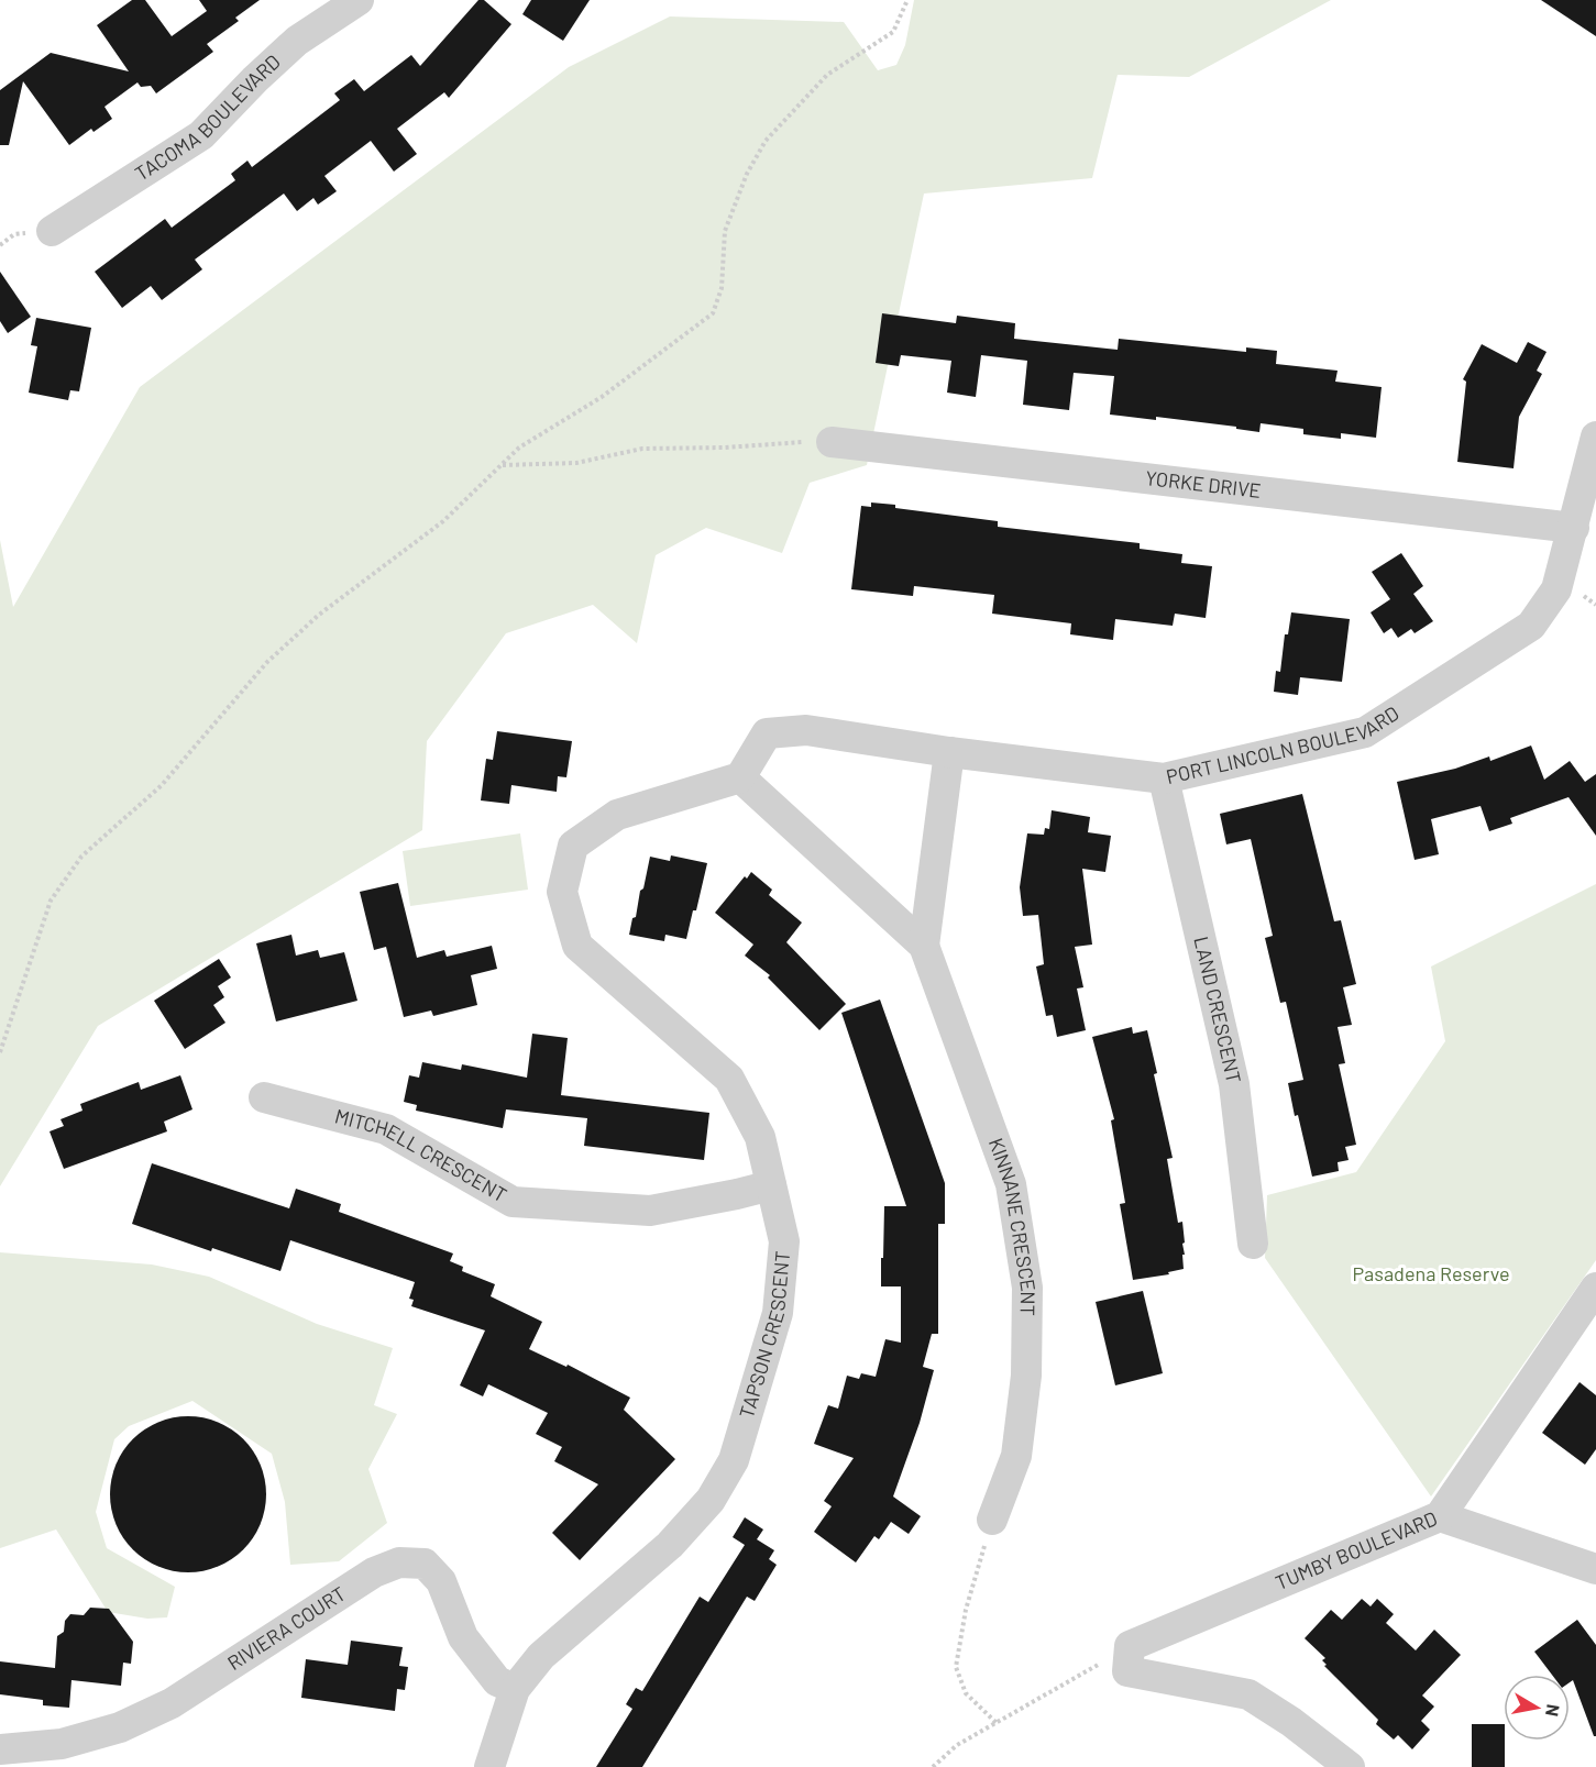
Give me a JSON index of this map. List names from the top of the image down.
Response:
{
  "streets": {
    "street": [
      "TACOMA BOULEVARD",
      "YORKE DRIVE",
      "PORT LINCOLN BOULEVARD",
      "LAND CRESCENT",
      "MITCHELL CRESCENT",
      "KINNANE CRESCENT",
      "TAPSON CRESCENT",
      "TUMBY BOULEVARD",
      "RIVIERA COURT"
    ]
  },
  "crossings": [
    ["YORKE DRIVE", "PORT LINCOLN BOULEVARD"],
    ["PORT LINCOLN BOULEVARD", "LAND CRESCENT"],
    ["PORT LINCOLN BOULEVARD", "KINNANE CRESCENT"],
    ["PORT LINCOLN BOULEVARD", "TAPSON CRESCENT"],
    ["MITCHELL CRESCENT", "TAPSON CRESCENT"],
    ["KINNANE CRESCENT", "TAPSON CRESCENT"],
    ["TAPSON CRESCENT", "RIVIERA COURT"]
  ],
  "parks": ["Pasadena Reserve"],
  "north": "right"
}
